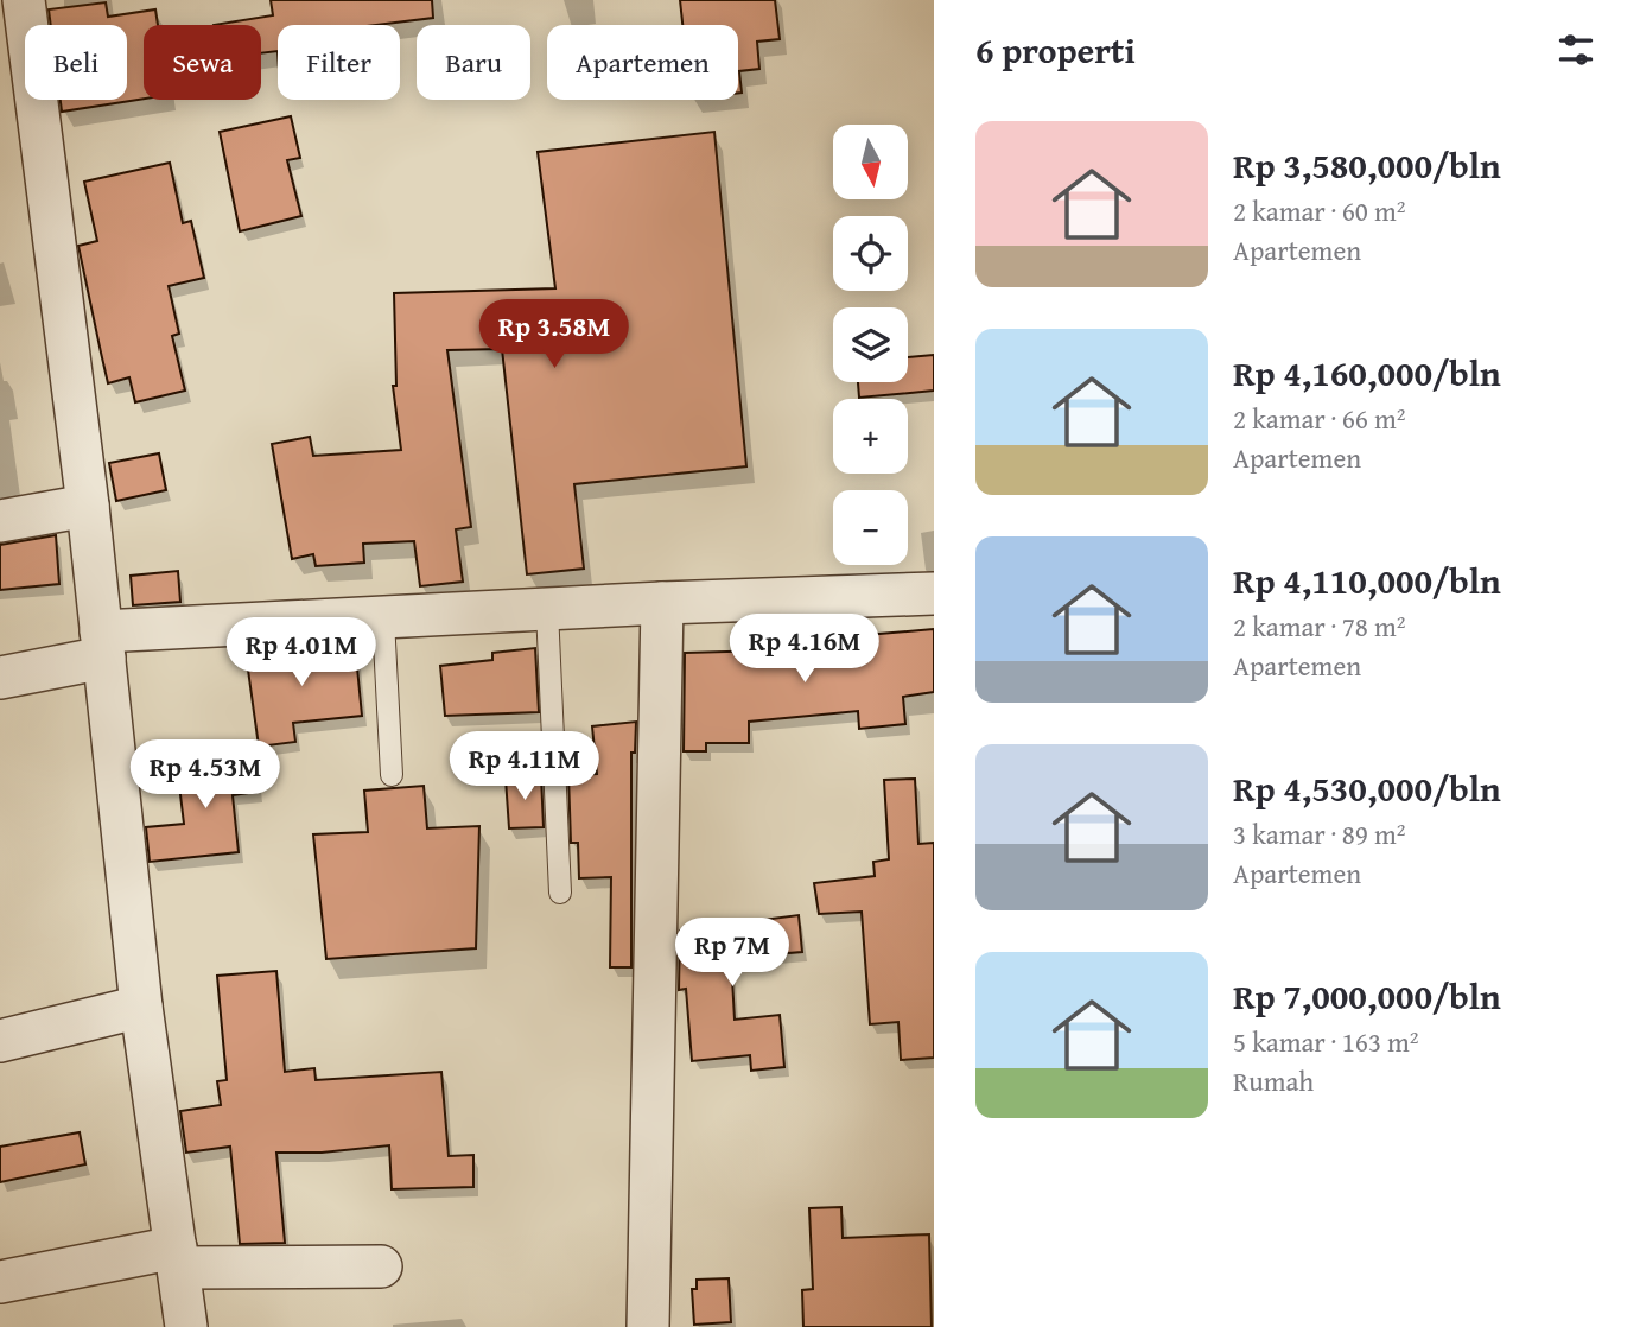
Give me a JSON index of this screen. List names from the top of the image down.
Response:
{
  "north": "bottom",
  "page": {
    "heading": "6 properti",
    "chip": [
      "Beli",
      "Sewa",
      "Filter",
      "Baru",
      "Apartemen"
    ],
    "list": [
      {
        "name": "Rp 3,580,000/bln",
        "note": "2 kamar · 60 m² · Apartemen"
      },
      {
        "name": "Rp 4,160,000/bln",
        "note": "2 kamar · 66 m² · Apartemen"
      },
      {
        "name": "Rp 4,110,000/bln",
        "note": "2 kamar · 78 m² · Apartemen"
      },
      {
        "name": "Rp 4,530,000/bln",
        "note": "3 kamar · 89 m² · Apartemen"
      },
      {
        "name": "Rp 7,000,000/bln",
        "note": "5 kamar · 163 m² · Rumah"
      }
    ],
    "map_buttons": ["+", "−"],
    "price": [
      "Rp 3.58M",
      "Rp 4.16M",
      "Rp 4.01M",
      "Rp 4.11M",
      "Rp 4.53M",
      "Rp 7M"
    ]
  }
}
